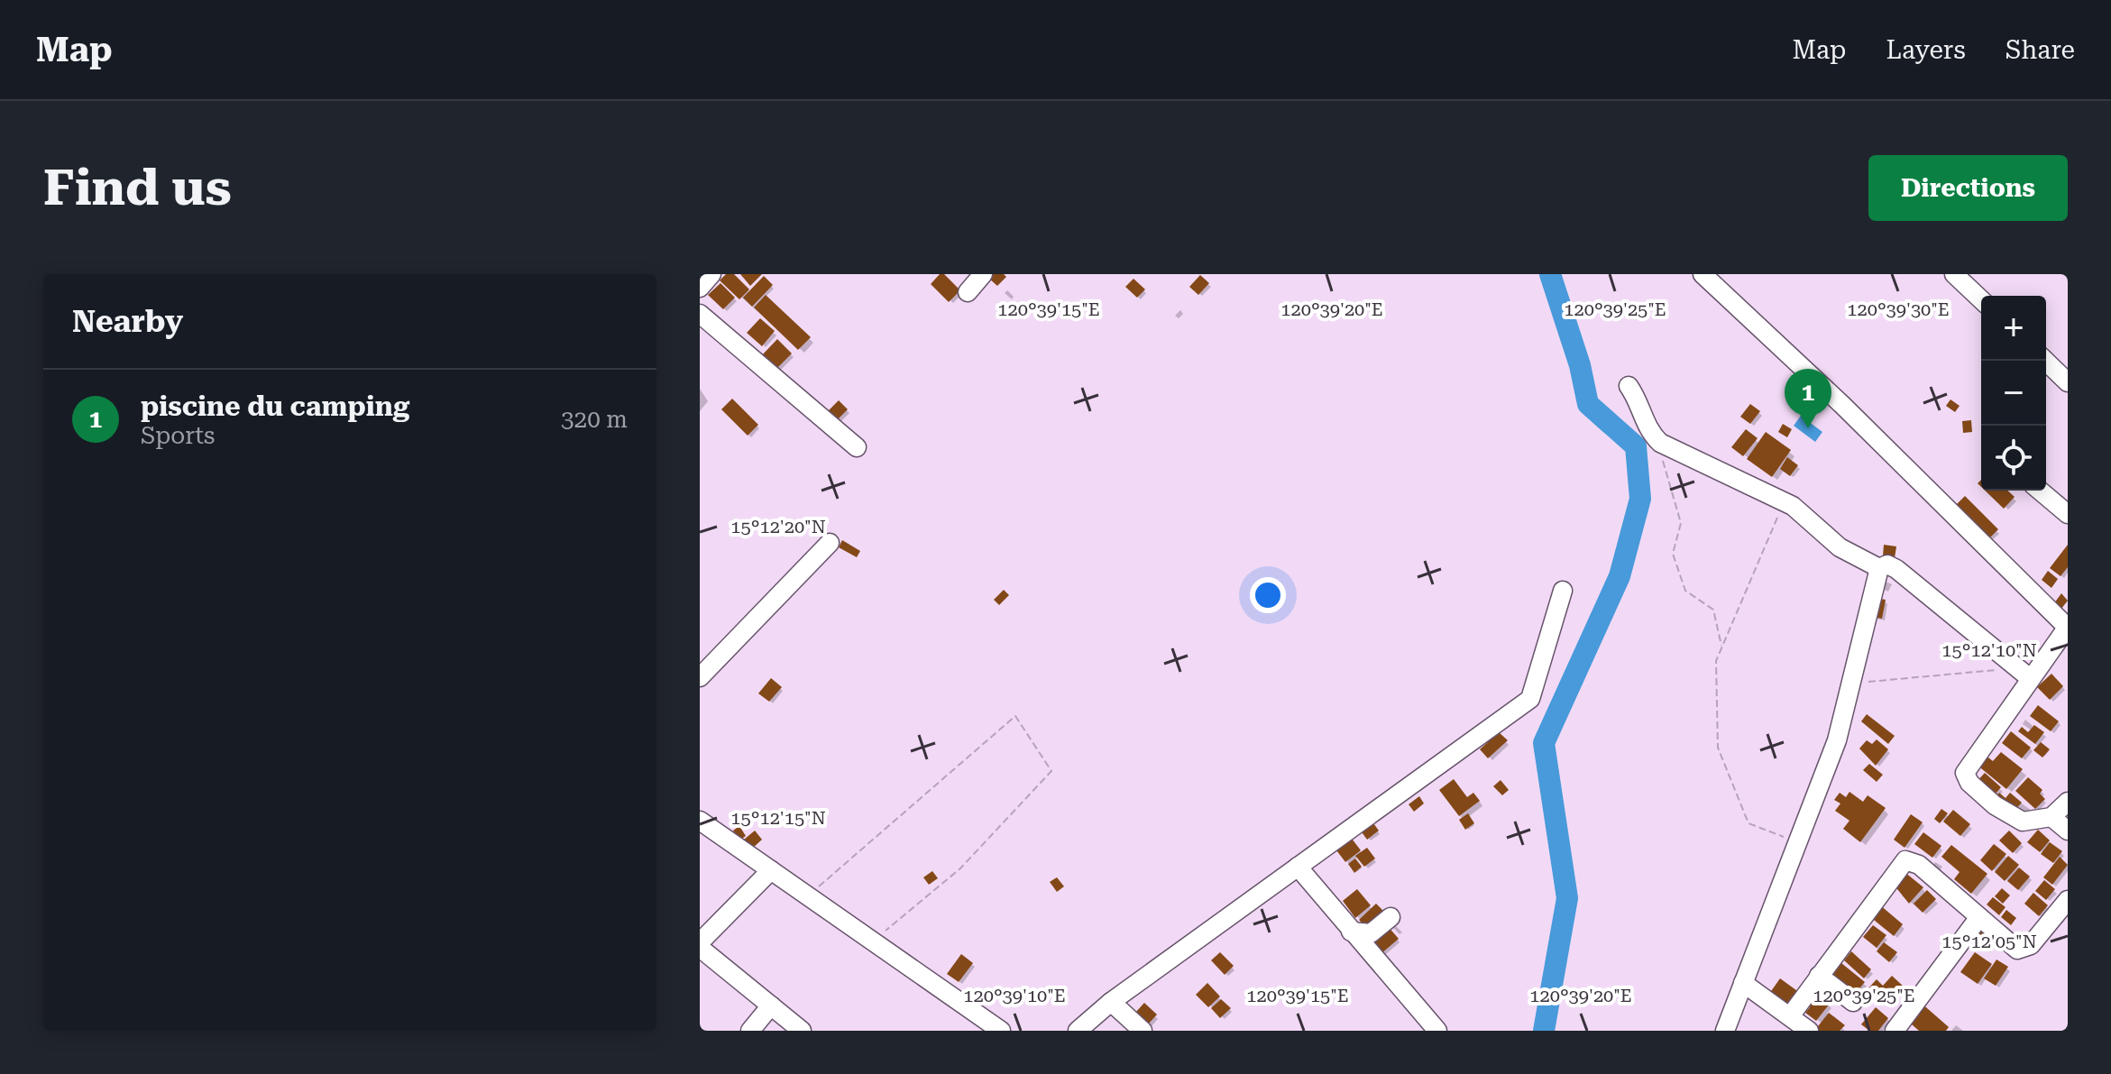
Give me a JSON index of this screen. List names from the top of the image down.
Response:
{
  "page": {
    "header": "Map",
    "nav": ["Map", "Layers", "Share"],
    "buttons": "Directions",
    "title": "Find us",
    "heading": "Nearby",
    "map_buttons": ["+", "−"],
    "list": [
      {
        "mark": "1",
        "name": "piscine du camping",
        "note": "Sports",
        "value": "320 m"
      }
    ],
    "pins": "1"
  },
  "coordinates": [
    "120°39'25\"E",
    "120°39'15\"E",
    "120°39'20\"E",
    "120°39'30\"E",
    "15°12'20\"N",
    "15°12'10\"N",
    "15°12'15\"N",
    "15°12'05\"N",
    "120°39'10\"E"
  ]
}
